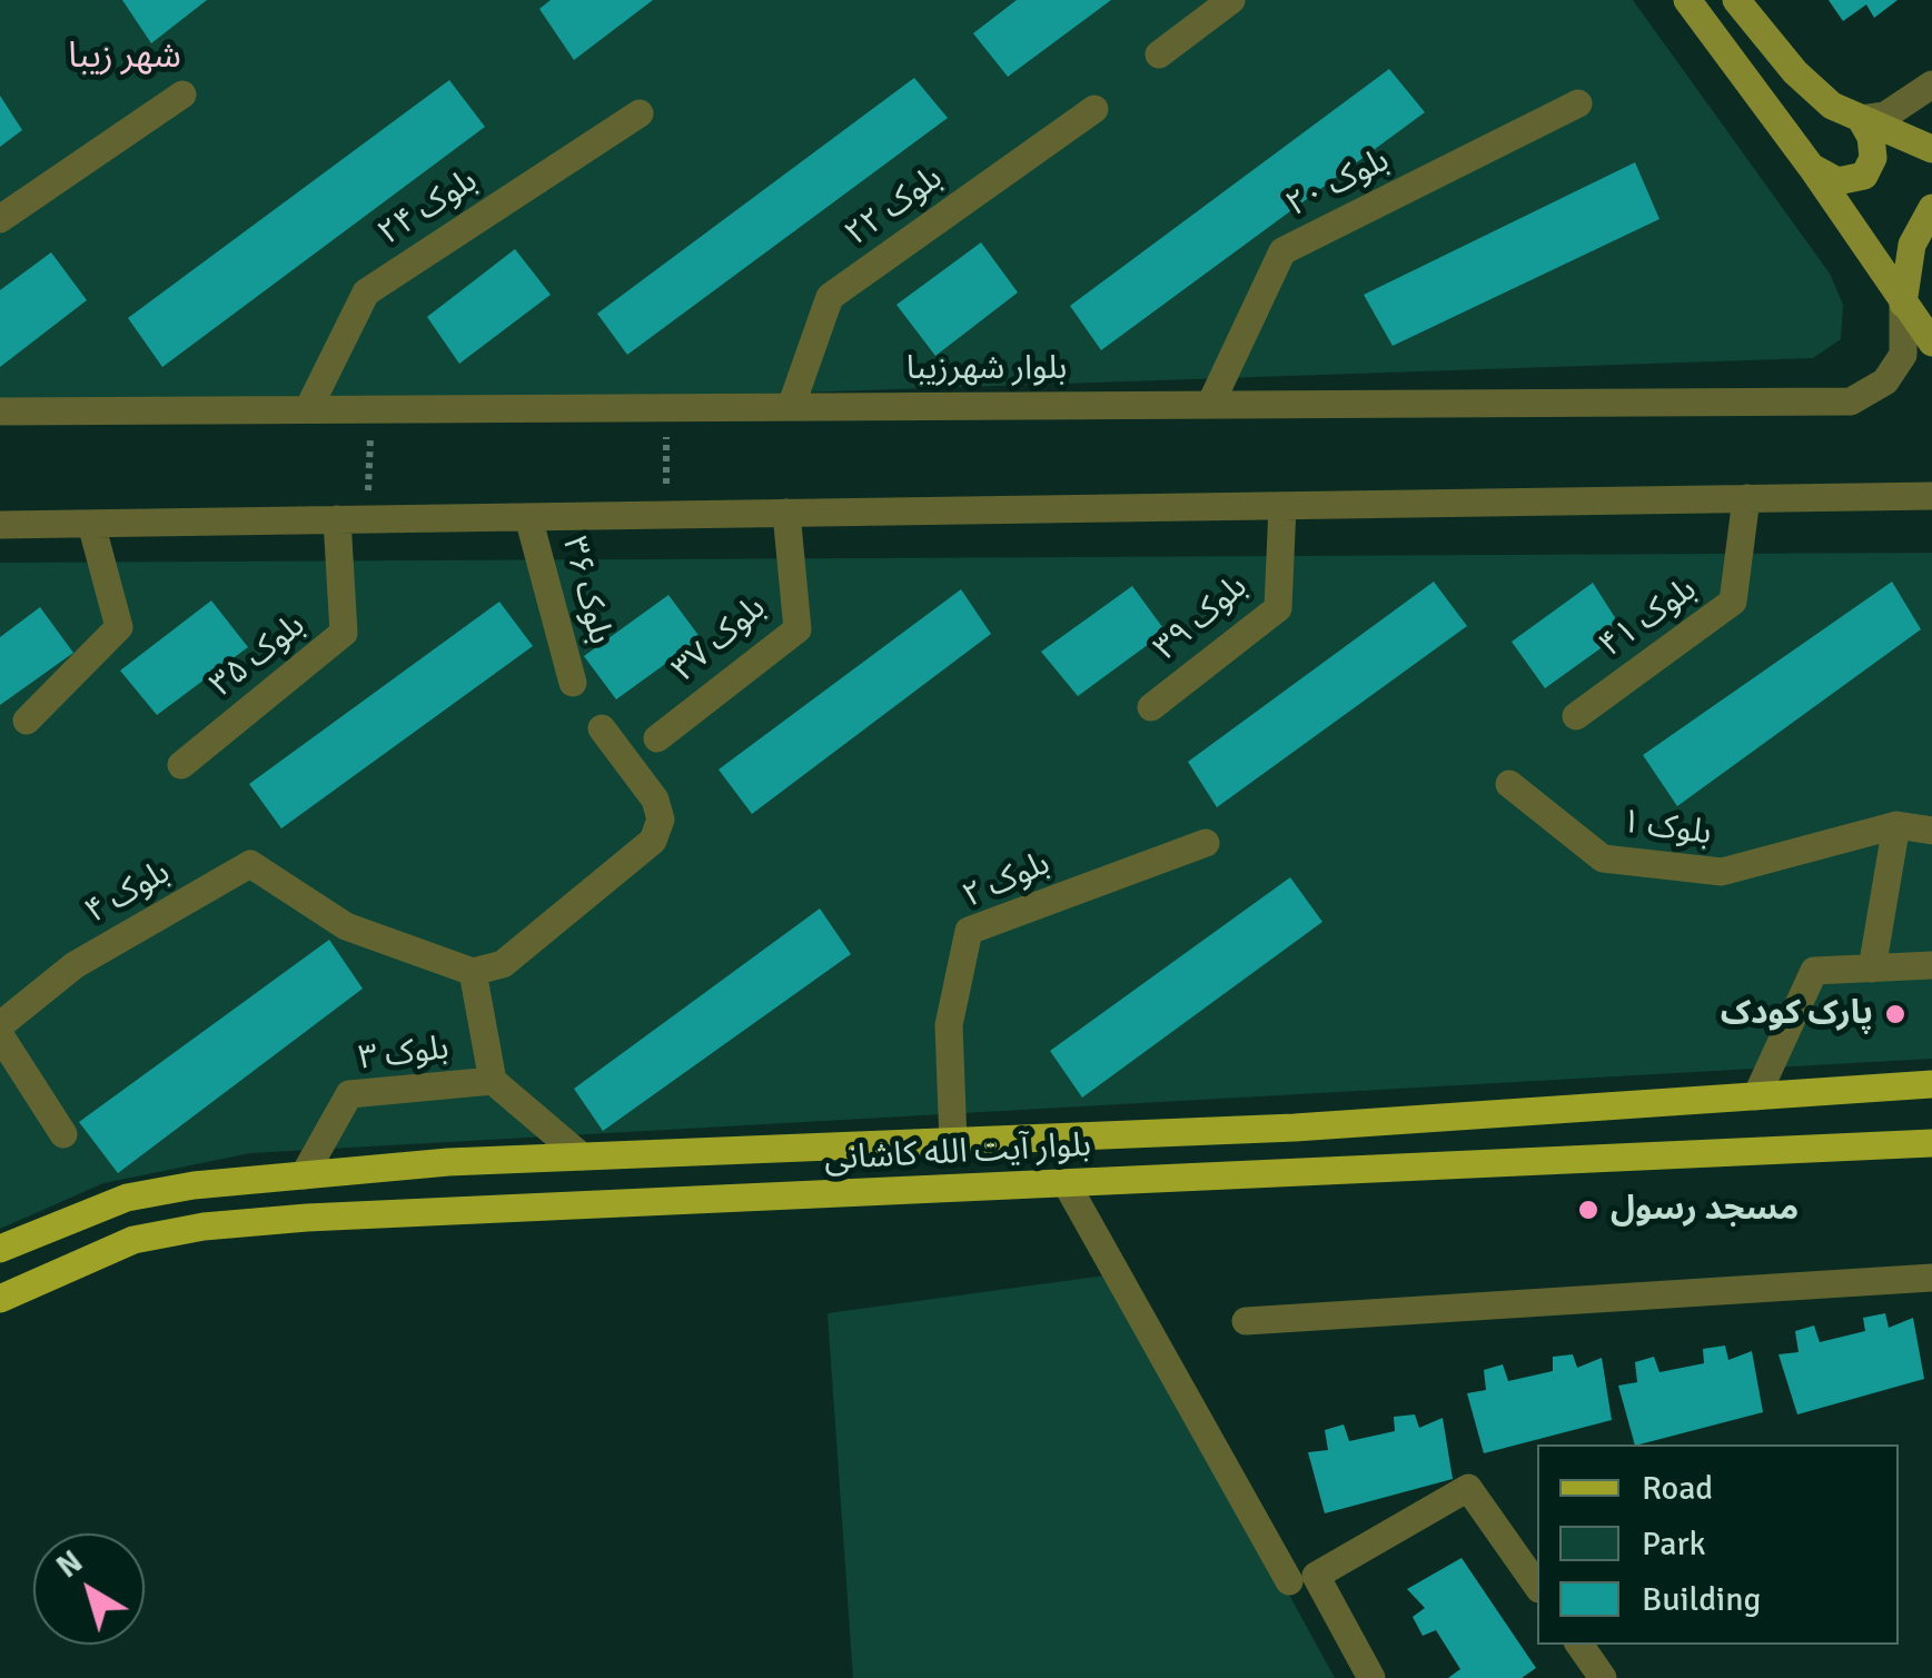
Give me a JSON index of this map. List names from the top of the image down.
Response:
{
  "streets": {
    "main road": ["بلوار آیت الله کاشانی"],
    "street": [
      "بلوک ۲۰",
      "بلوک ۲۲",
      "بلوک ۲۴",
      "بلوار شهرزیبا",
      "بلوک ۳۶",
      "بلوک ۳۹",
      "بلوک ۴۱",
      "بلوک ۳۷",
      "بلوک ۳۵",
      "بلوک ۱",
      "بلوک ۲",
      "بلوک ۴",
      "بلوک ۳"
    ]
  },
  "crossings": [
    ["بلوک ۲۰", "بلوار شهرزیبا"],
    ["بلوک ۲۲", "بلوار شهرزیبا"],
    ["بلوک ۲۴", "بلوار شهرزیبا"],
    ["بلوک ۲", "بلوار آیت الله کاشانی"],
    ["بلوک ۴", "بلوک ۳"],
    ["بلوک ۳", "بلوار آیت الله کاشانی"]
  ],
  "districts": ["شهر زیبا"],
  "places": ["پارک کودک", "مسجد رسول"],
  "legend": ["Road", "Park", "Building"],
  "north": "top left"
}
